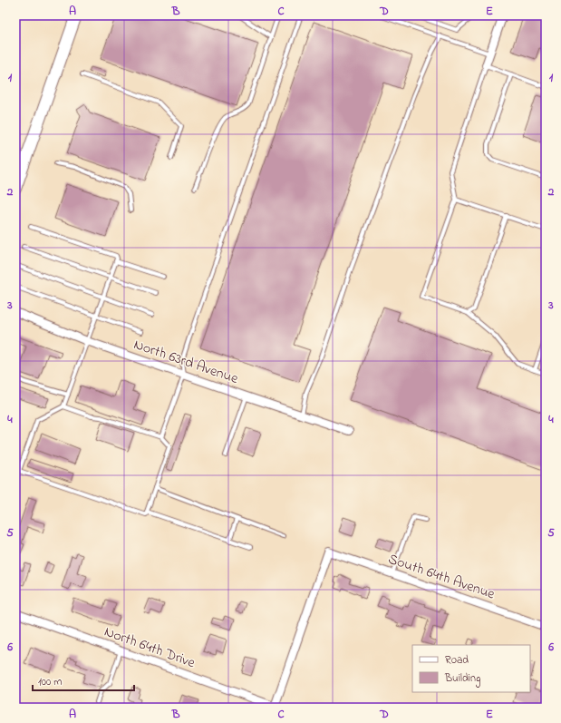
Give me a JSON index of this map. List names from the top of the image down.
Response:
{
  "streets": {
    "street": ["North 63rd Avenue", "South 64th Avenue", "North 64th Drive"]
  },
  "crossings": [
    ["South 64th Avenue", "North 64th Drive"]
  ],
  "legend": ["Road", "Building"],
  "scale_bar": "100 m",
  "grid": {
    "columns": [
      "A",
      "B",
      "C",
      "D",
      "E"
    ],
    "rows": [
      "1",
      "2",
      "3",
      "4",
      "5",
      "6"
    ]
  }
}
